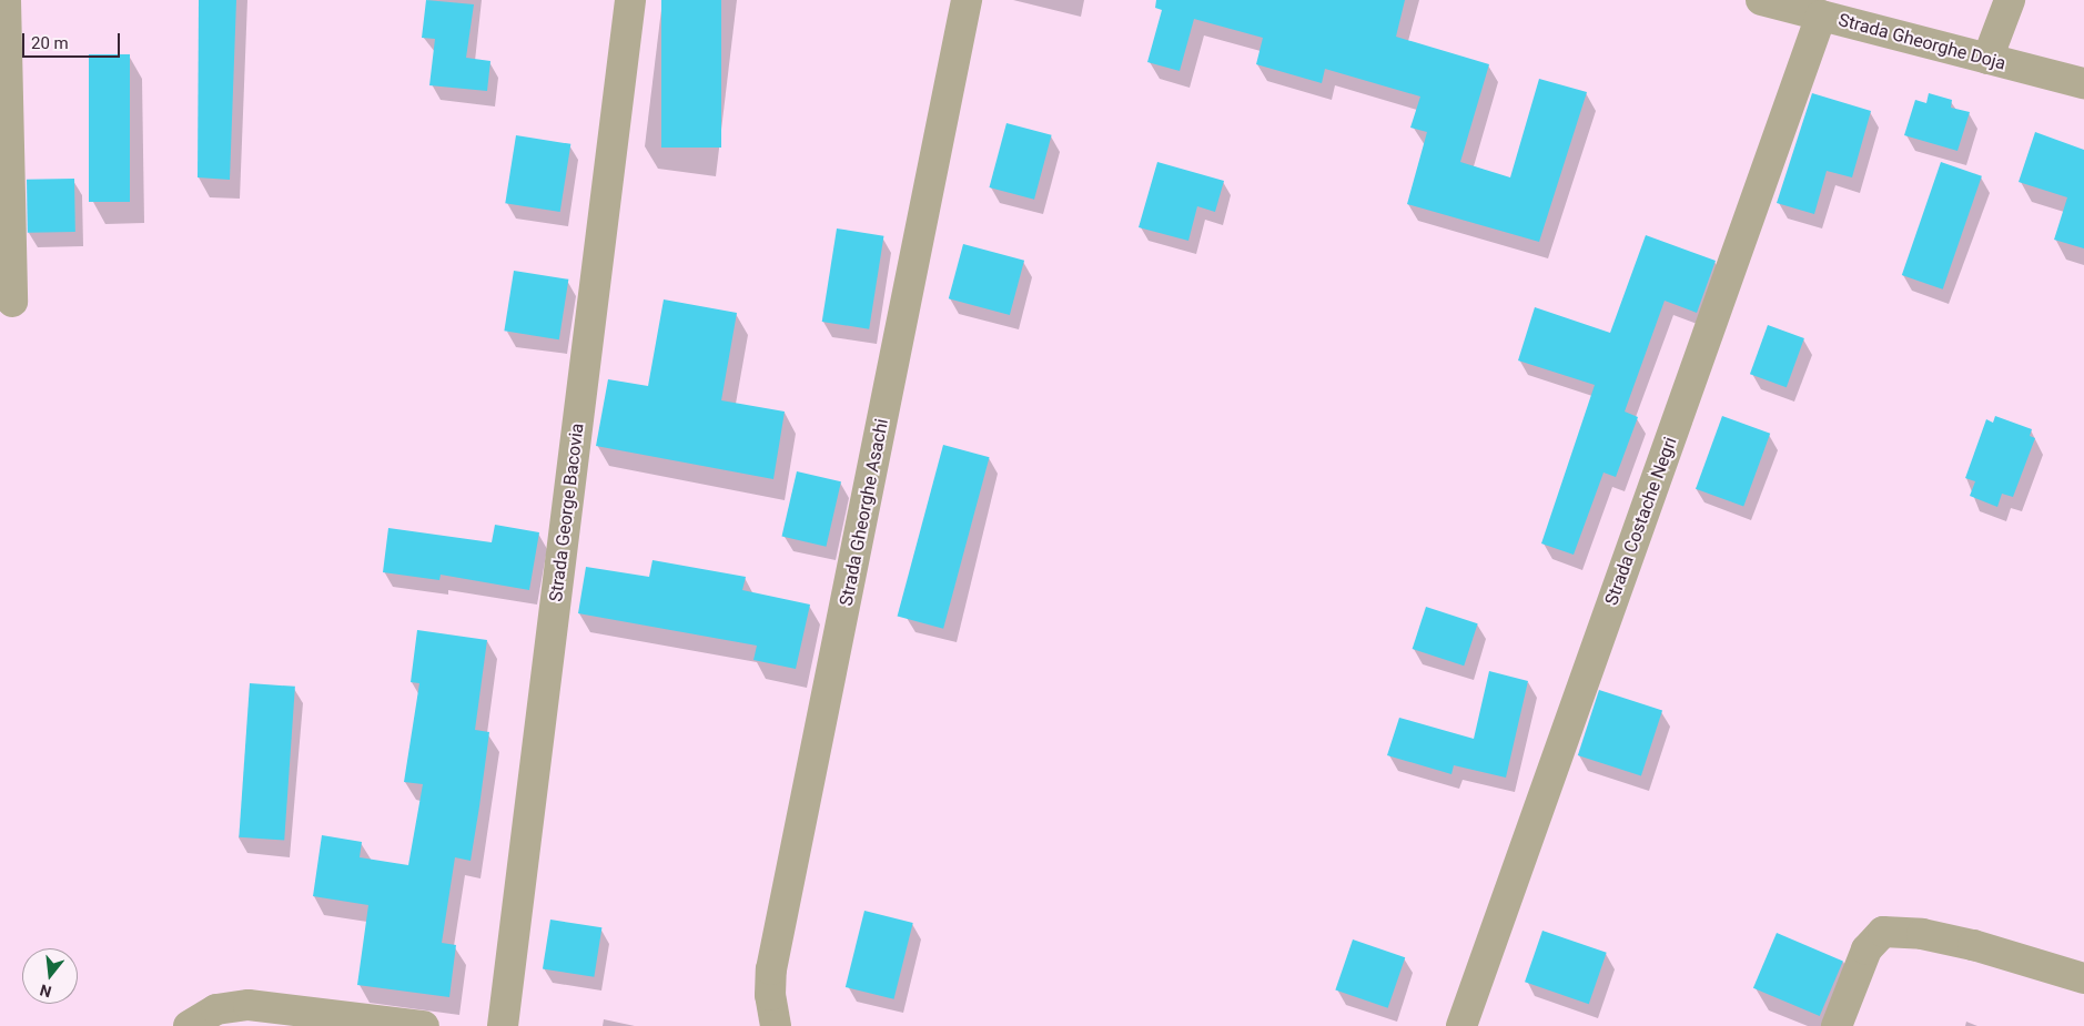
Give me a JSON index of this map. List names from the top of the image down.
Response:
{
  "streets": {
    "street": [
      "Strada Gheorghe Doja",
      "Strada George Bacovia",
      "Strada Gheorghe Asachi",
      "Strada Costache Negri"
    ]
  },
  "crossings": [
    ["Strada Gheorghe Doja", "Strada Costache Negri"]
  ],
  "scale_bar": "20 m",
  "north": "bottom"
}
